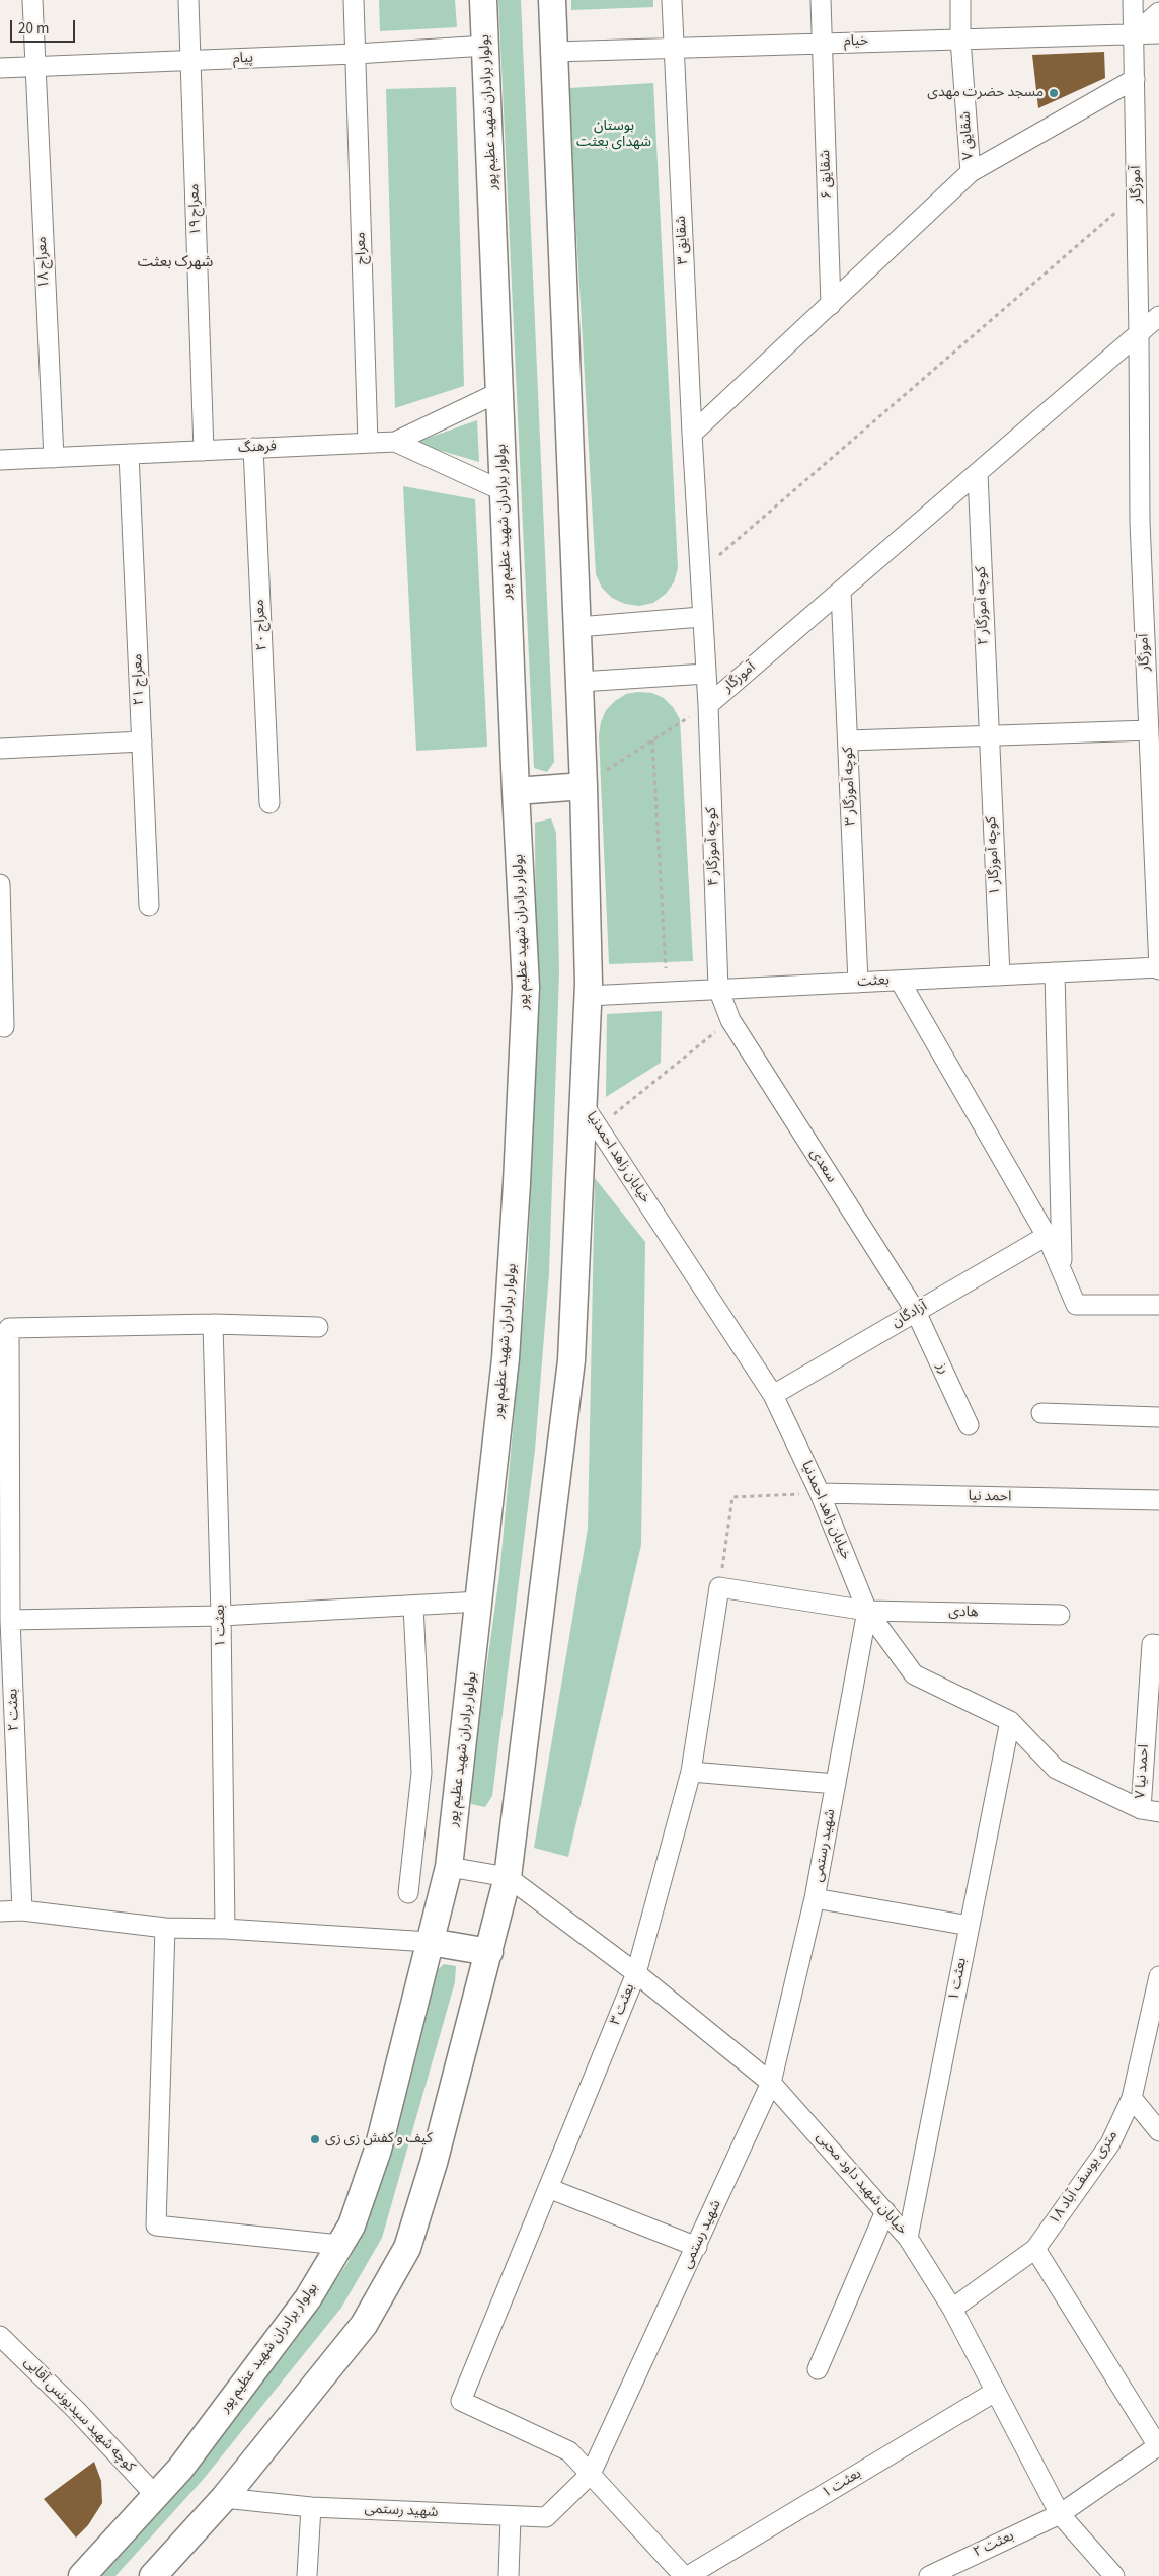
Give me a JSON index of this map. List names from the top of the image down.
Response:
{
  "streets": {
    "main road": ["بولوار برادران شهید عظیم‌ پور"],
    "street": [
      "خیام",
      "پیام",
      "شقایق ۷",
      "شقایق ۶",
      "آموزگار",
      "معراج ۱۹",
      "شقایق ۳",
      "معراج",
      "معراج ۱۸",
      "فرهنگ",
      "کوچه آموزگار ۲",
      "معراج ۲۰",
      "معراج ۲۱",
      "کوچه آموزگار ۳",
      "کوچه آموزگار ۴",
      "کوچه آموزگار ۱",
      "بعثت",
      "خیابان زاهد احمدنیا",
      "سعدی",
      "آزادگان",
      "رز",
      "احمد نیا",
      "هادی",
      "بعثت ۱",
      "بعثت ۲",
      "احمد نیا ۷",
      "شهید رستمی",
      "بعثت ۳",
      "۱۸ متری یوسف آباد",
      "خیابان شهید داود محبی",
      "کوچه شهید سیدیونس آقایی"
    ]
  },
  "crossings": [
    ["خیام", "شقایق ۷"],
    ["خیام", "شقایق ۶"],
    ["خیام", "آموزگار"],
    ["خیام", "شقایق ۳"],
    ["پیام", "بولوار برادران شهید عظیم‌ پور"],
    ["پیام", "معراج ۱۹"],
    ["پیام", "معراج"],
    ["پیام", "معراج ۱۸"],
    ["بولوار برادران شهید عظیم‌ پور", "فرهنگ"],
    ["بولوار برادران شهید عظیم‌ پور", "کوچه شهید سیدیونس آقایی"],
    ["آموزگار", "کوچه آموزگار ۲"],
    ["آموزگار", "کوچه آموزگار ۳"],
    ["آموزگار", "کوچه آموزگار ۴"],
    ["آموزگار", "بعثت"],
    ["معراج ۱۹", "فرهنگ"],
    ["شقایق ۳", "کوچه آموزگار ۴"],
    ["معراج", "فرهنگ"],
    ["معراج ۱۸", "فرهنگ"],
    ["فرهنگ", "معراج ۲۰"],
    ["فرهنگ", "معراج ۲۱"],
    ["کوچه آموزگار ۲", "کوچه آموزگار ۱"],
    ["کوچه آموزگار ۳", "بعثت"],
    ["کوچه آموزگار ۴", "بعثت"],
    ["کوچه آموزگار ۴", "سعدی"],
    ["کوچه آموزگار ۱", "بعثت"],
    ["خیابان زاهد احمدنیا", "آزادگان"],
    ["خیابان زاهد احمدنیا", "احمد نیا"],
    ["خیابان زاهد احمدنیا", "هادی"],
    ["خیابان زاهد احمدنیا", "بعثت ۱"],
    ["خیابان زاهد احمدنیا", "احمد نیا ۷"],
    ["خیابان زاهد احمدنیا", "شهید رستمی"],
    ["سعدی", "آزادگان"],
    ["سعدی", "رز"],
    ["آزادگان", "رز"],
    ["هادی", "شهید رستمی"],
    ["هادی", "بعثت ۳"],
    ["بعثت ۱", "بعثت ۲"],
    ["بعثت ۱", "خیابان شهید داود محبی"],
    ["بعثت ۲", "خیابان شهید داود محبی"],
    ["شهید رستمی", "بعثت ۳"],
    ["شهید رستمی", "خیابان شهید داود محبی"],
    ["بعثت ۳", "خیابان شهید داود محبی"],
    ["۱۸ متری یوسف آباد", "خیابان شهید داود محبی"]
  ],
  "districts": ["شهرک بعثت"],
  "parks": ["بوستان شهدای بعثت"],
  "places": ["مسجد حضرت مهدی", "کیف و کفش زی زی"],
  "scale_bar": "20 m"
}
